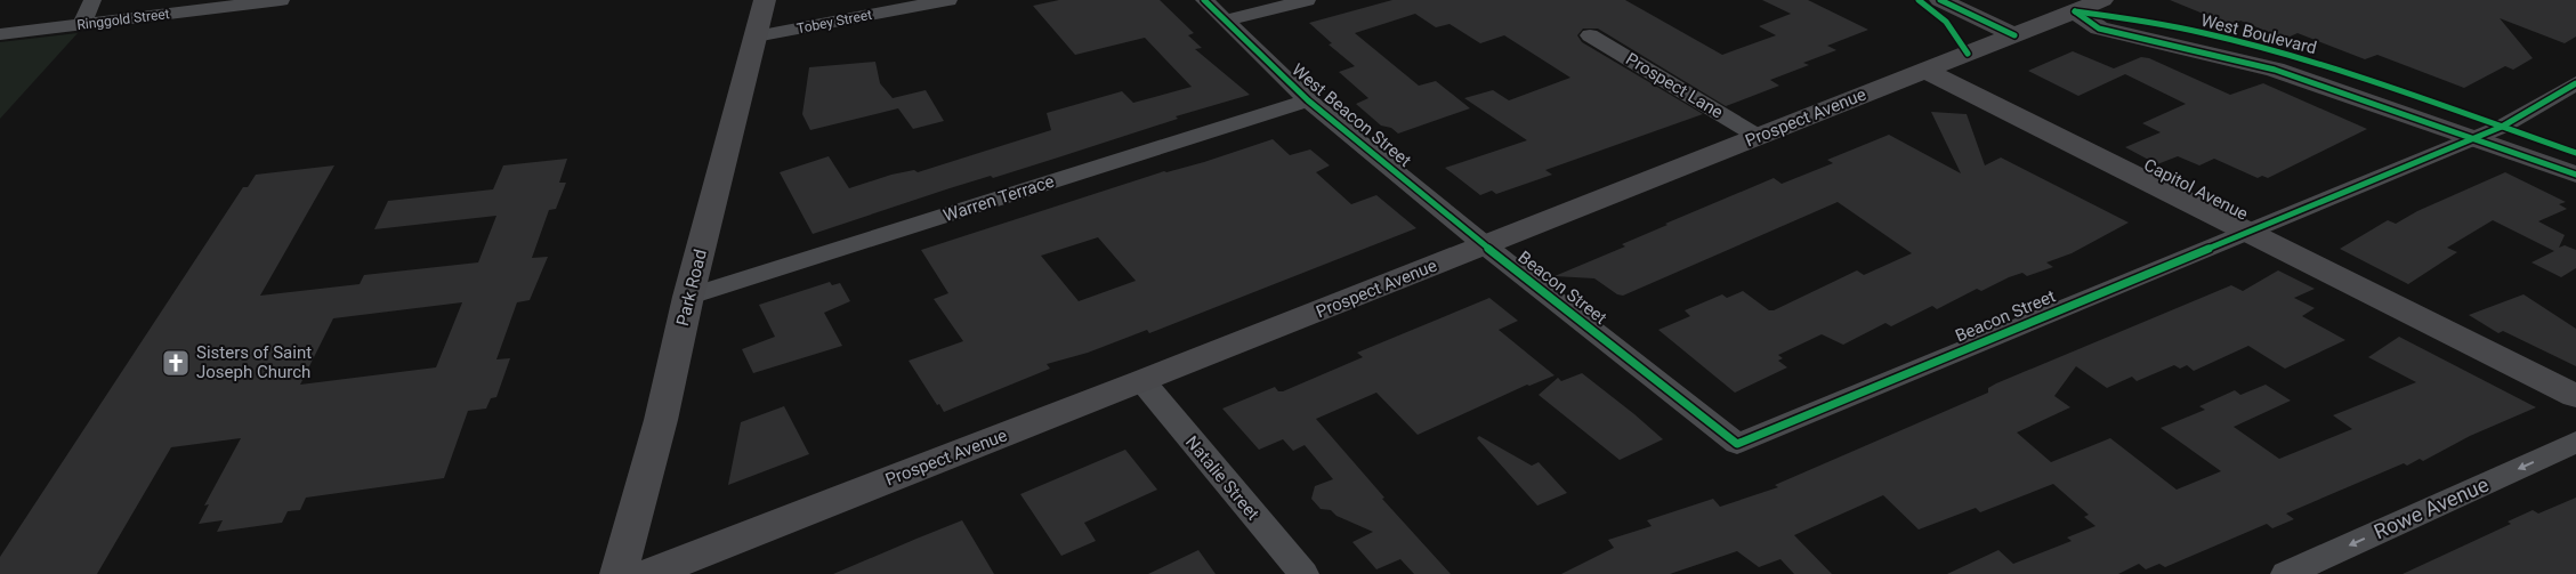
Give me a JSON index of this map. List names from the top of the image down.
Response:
{
  "streets": {
    "main road": [
      "West Boulevard",
      "Prospect Avenue",
      "Capitol Avenue",
      "Park Road"
    ],
    "street": [
      "Ringgold Street",
      "Tobey Street",
      "Prospect Lane",
      "West Beacon Street",
      "Warren Terrace",
      "Beacon Street",
      "Natalie Street",
      "Rowe Avenue"
    ]
  },
  "crossings": [
    ["Tobey Street", "Park Road"],
    ["West Boulevard", "Prospect Avenue"],
    ["West Boulevard", "Beacon Street"],
    ["Prospect Lane", "Prospect Avenue"],
    ["West Beacon Street", "Prospect Avenue"],
    ["West Beacon Street", "Warren Terrace"],
    ["West Beacon Street", "Beacon Street"],
    ["Prospect Avenue", "Capitol Avenue"],
    ["Prospect Avenue", "Beacon Street"],
    ["Prospect Avenue", "Natalie Street"],
    ["Capitol Avenue", "Beacon Street"],
    ["Warren Terrace", "Park Road"]
  ],
  "one_way": ["Rowe Avenue"],
  "places": {
    "church": ["Sisters of Saint Joseph Church"]
  }
}
